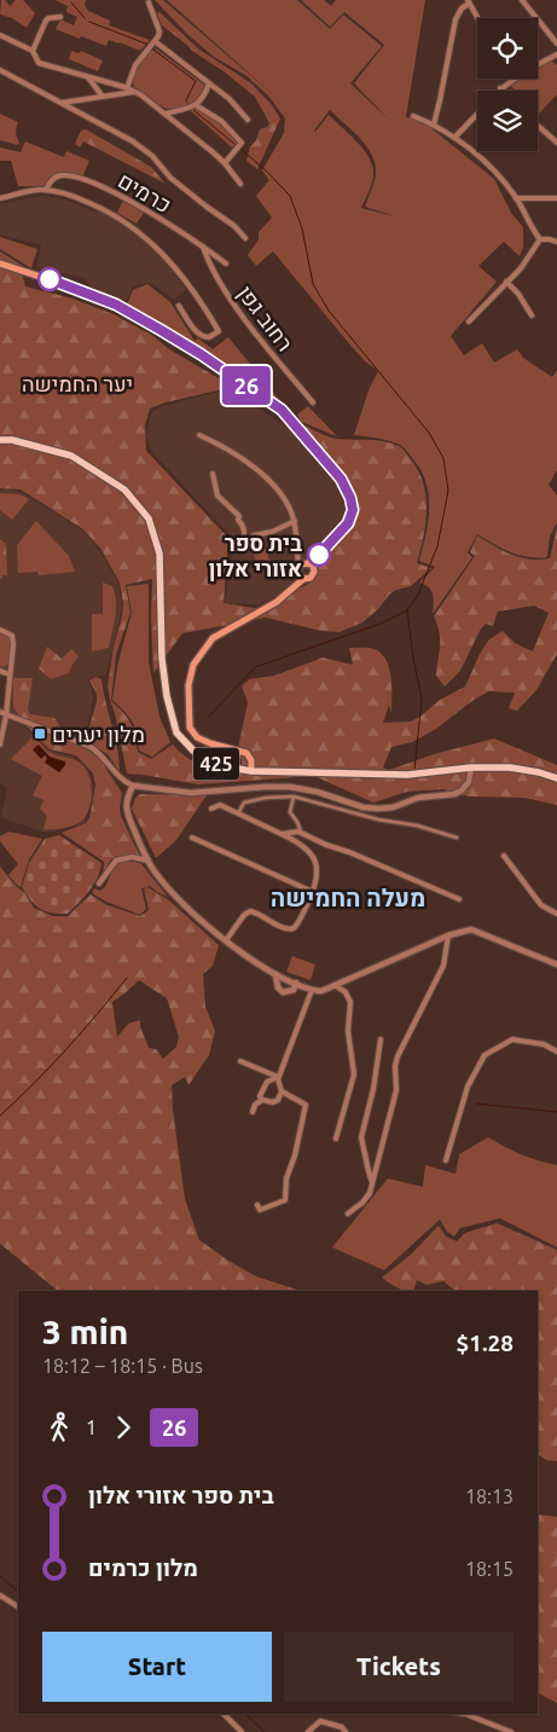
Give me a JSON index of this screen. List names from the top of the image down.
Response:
{
  "streets": {
    "main road": ["425"],
    "street": ["כרמים", "רחוב גפן"]
  },
  "crossings": [
    ["כרמים", "רחוב גפן"]
  ],
  "districts": ["מעלה החמישה"],
  "parks": ["יער החמישה"],
  "places": {
    "other": ["בית ספר אזורי אלון"],
    "transit": ["מלון יערים"]
  },
  "lines": ["bus line 26"],
  "page": {
    "on_map": "26",
    "heading": ["3 min", "18:12 – 18:15 · Bus", "$1.28"],
    "legs": ["1", "26"],
    "list": [
      {
        "name": "בית ספר אזורי אלון",
        "value": "18:13"
      },
      {
        "name": "מלון כרמים",
        "value": "18:15"
      }
    ],
    "buttons": ["Start", "Tickets"]
  }
}
